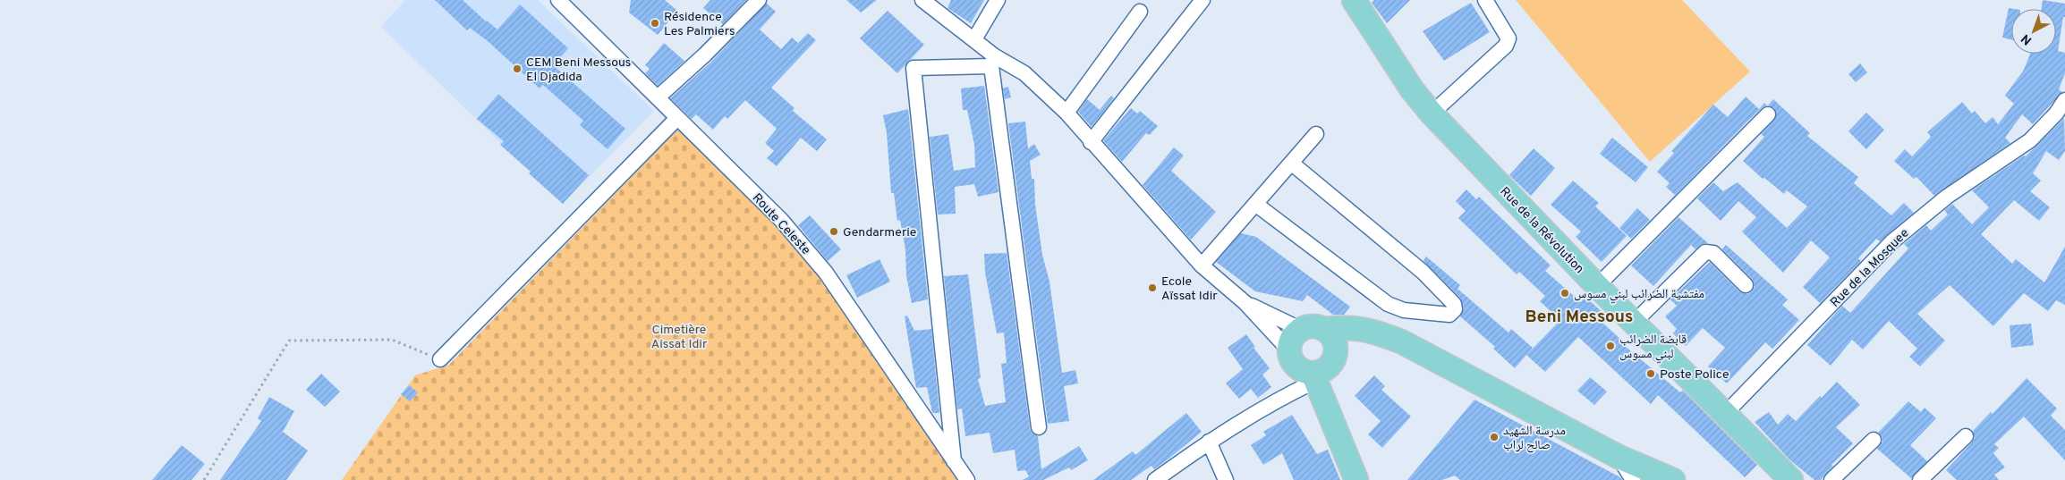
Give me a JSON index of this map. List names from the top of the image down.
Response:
{
  "streets": {
    "main road": ["Rue de la Révolution"],
    "street": ["Route Celeste", "Rue de la Mosquee"]
  },
  "crossings": [
    ["Rue de la Révolution", "Rue de la Mosquee"]
  ],
  "districts": ["Beni Messous"],
  "parks": ["Cimetière Aissat Idir"],
  "places": [
    "Résidence Les Palmiers",
    "CEM Beni Messous El Djadida",
    "Gendarmerie",
    "Ecole Aïssat Idir",
    "مفتشية الضرائب لبني مسوس",
    "قابضة الضرائب لبني مسوس",
    "Poste Police",
    "مدرسة الشهيد صالح لراب"
  ],
  "north": "bottom left"
}
